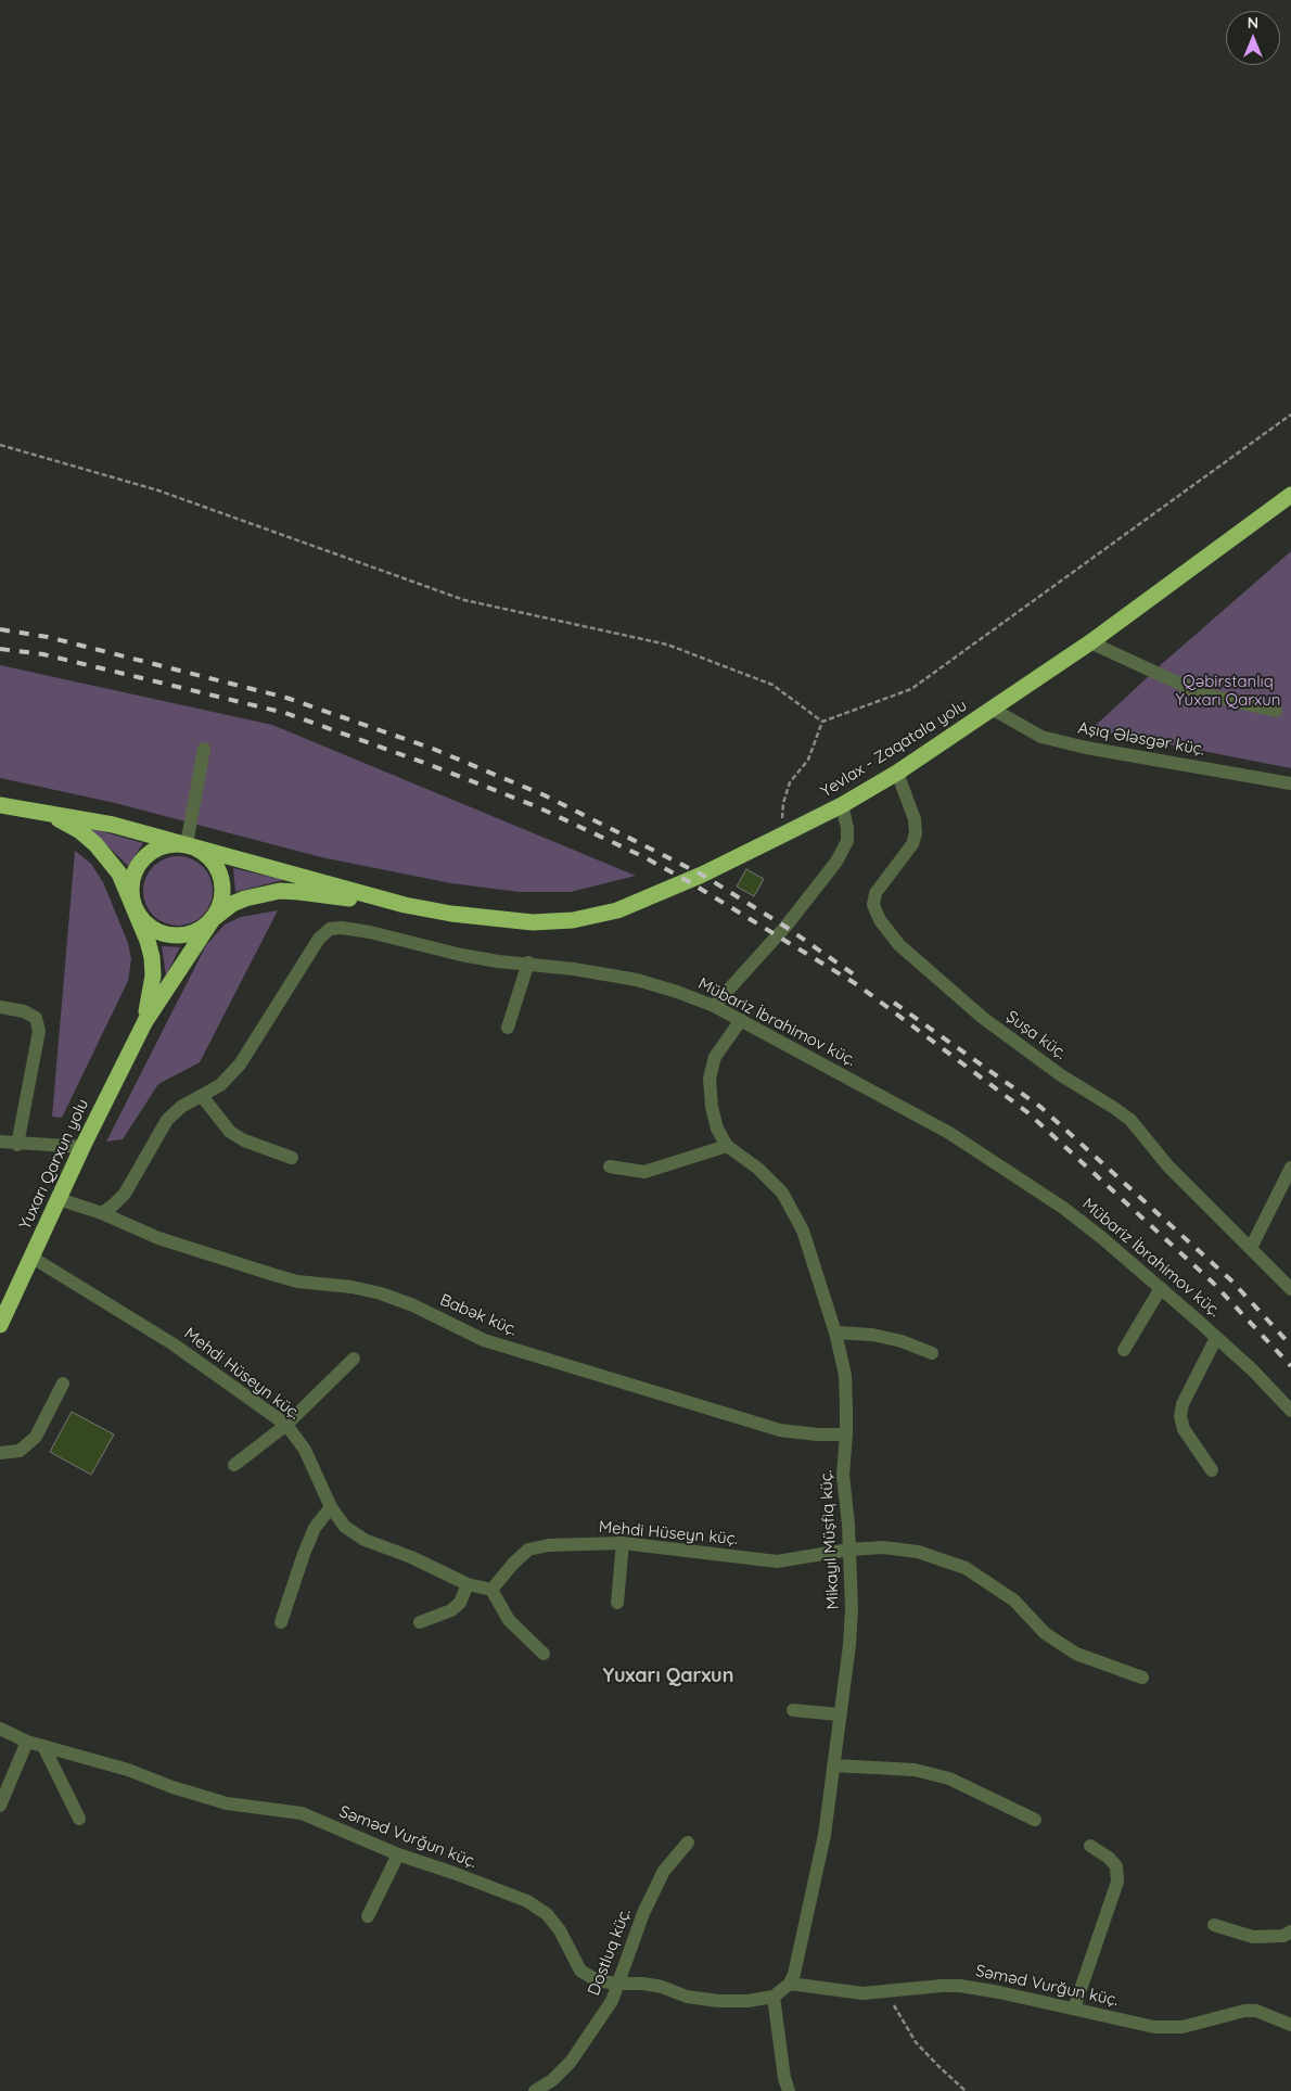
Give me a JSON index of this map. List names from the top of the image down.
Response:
{
  "streets": {
    "highway": ["Yevlax - Zaqatala yolu", "Yuxarı Qarxun yolu"],
    "street": [
      "Aşıq Ələsgər küç.",
      "Mübariz İbrahimov küç.",
      "Şuşa küç.",
      "Babək küç.",
      "Mehdi Hüseyn küç.",
      "Mikayıl Müşfiq küç.",
      "Səməd Vurğun küç.",
      "Dostluq küç."
    ]
  },
  "crossings": [
    ["Aşıq Ələsgər küç.", "Yevlax - Zaqatala yolu"],
    ["Yevlax - Zaqatala yolu", "Şuşa küç."],
    ["Mübariz İbrahimov küç.", "Babək küç."],
    ["Mübariz İbrahimov küç.", "Mikayıl Müşfiq küç."],
    ["Yuxarı Qarxun yolu", "Mehdi Hüseyn küç."],
    ["Babək küç.", "Mikayıl Müşfiq küç."],
    ["Mehdi Hüseyn küç.", "Mikayıl Müşfiq küç."],
    ["Mikayıl Müşfiq küç.", "Səməd Vurğun küç."],
    ["Səməd Vurğun küç.", "Dostluq küç."]
  ],
  "districts": ["Yuxarı Qarxun"],
  "parks": ["Qəbirstanlıq Yuxarı Qarxun"],
  "north": "top"
}
